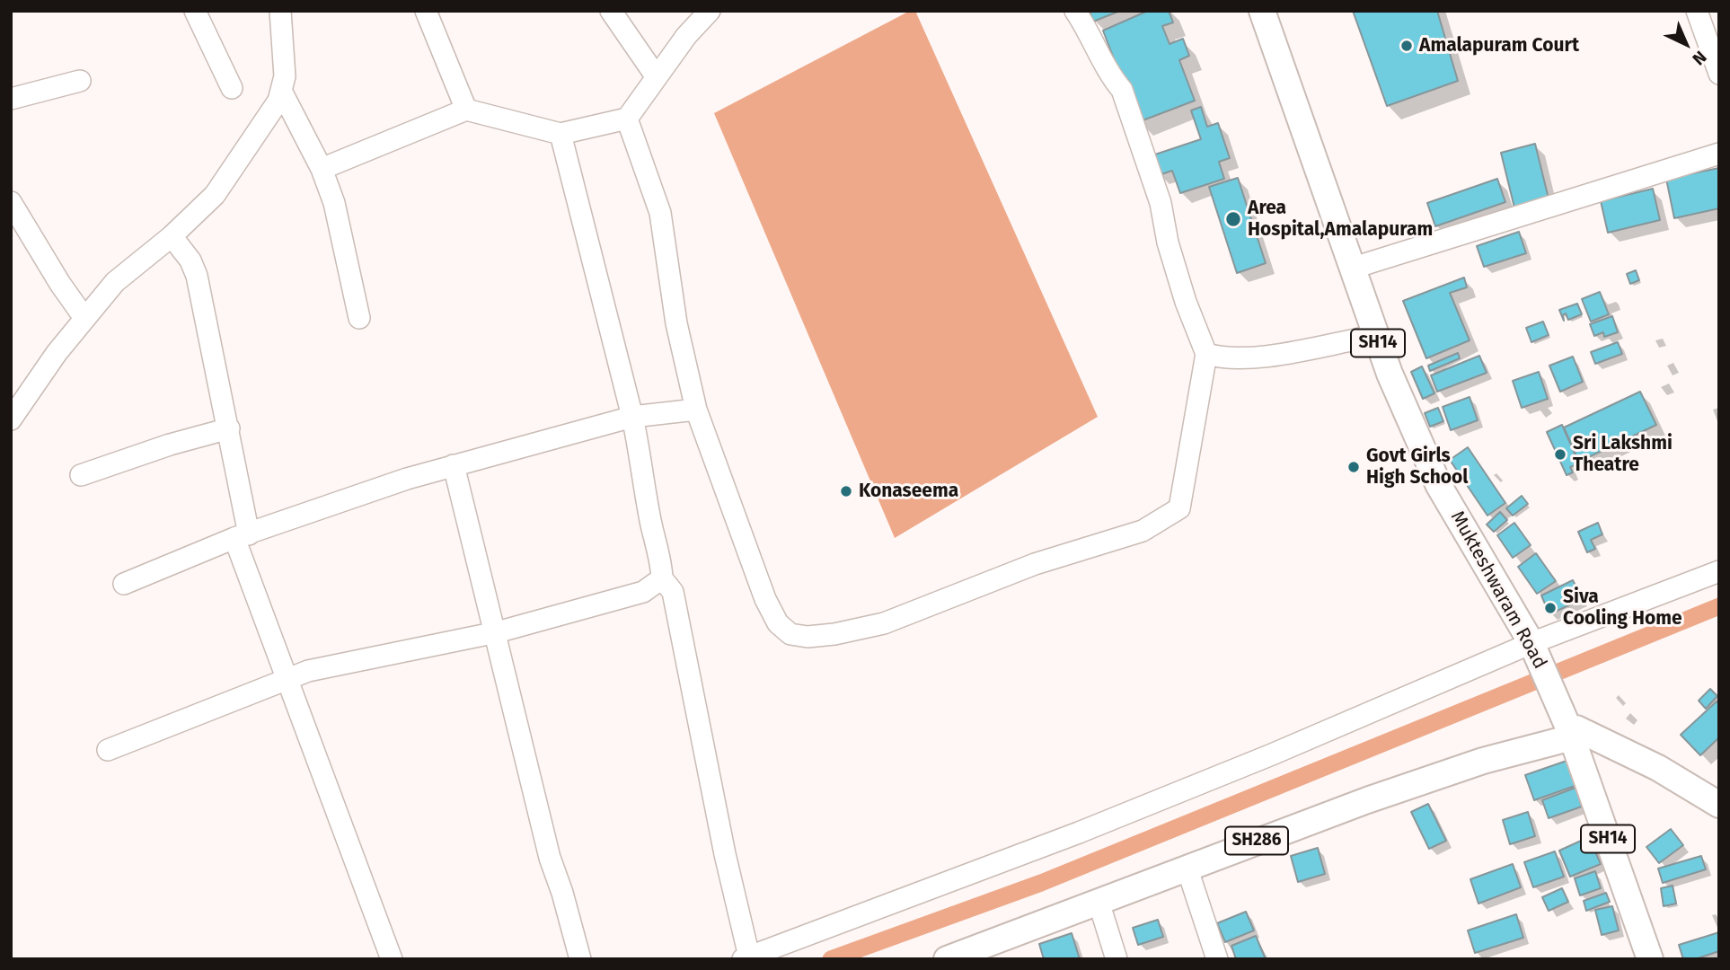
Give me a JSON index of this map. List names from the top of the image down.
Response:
{
  "streets": {
    "main road": ["SH14", "Mukteshwaram Road", "SH286"]
  },
  "crossings": [
    ["Mukteshwaram Road", "SH286"]
  ],
  "places": [
    "Amalapuram Court",
    "Area Hospital,Amalapuram",
    "Sri Lakshmi Theatre",
    "Govt Girls High School",
    "Konaseema",
    "Siva Cooling Home"
  ],
  "north": "bottom right"
}
